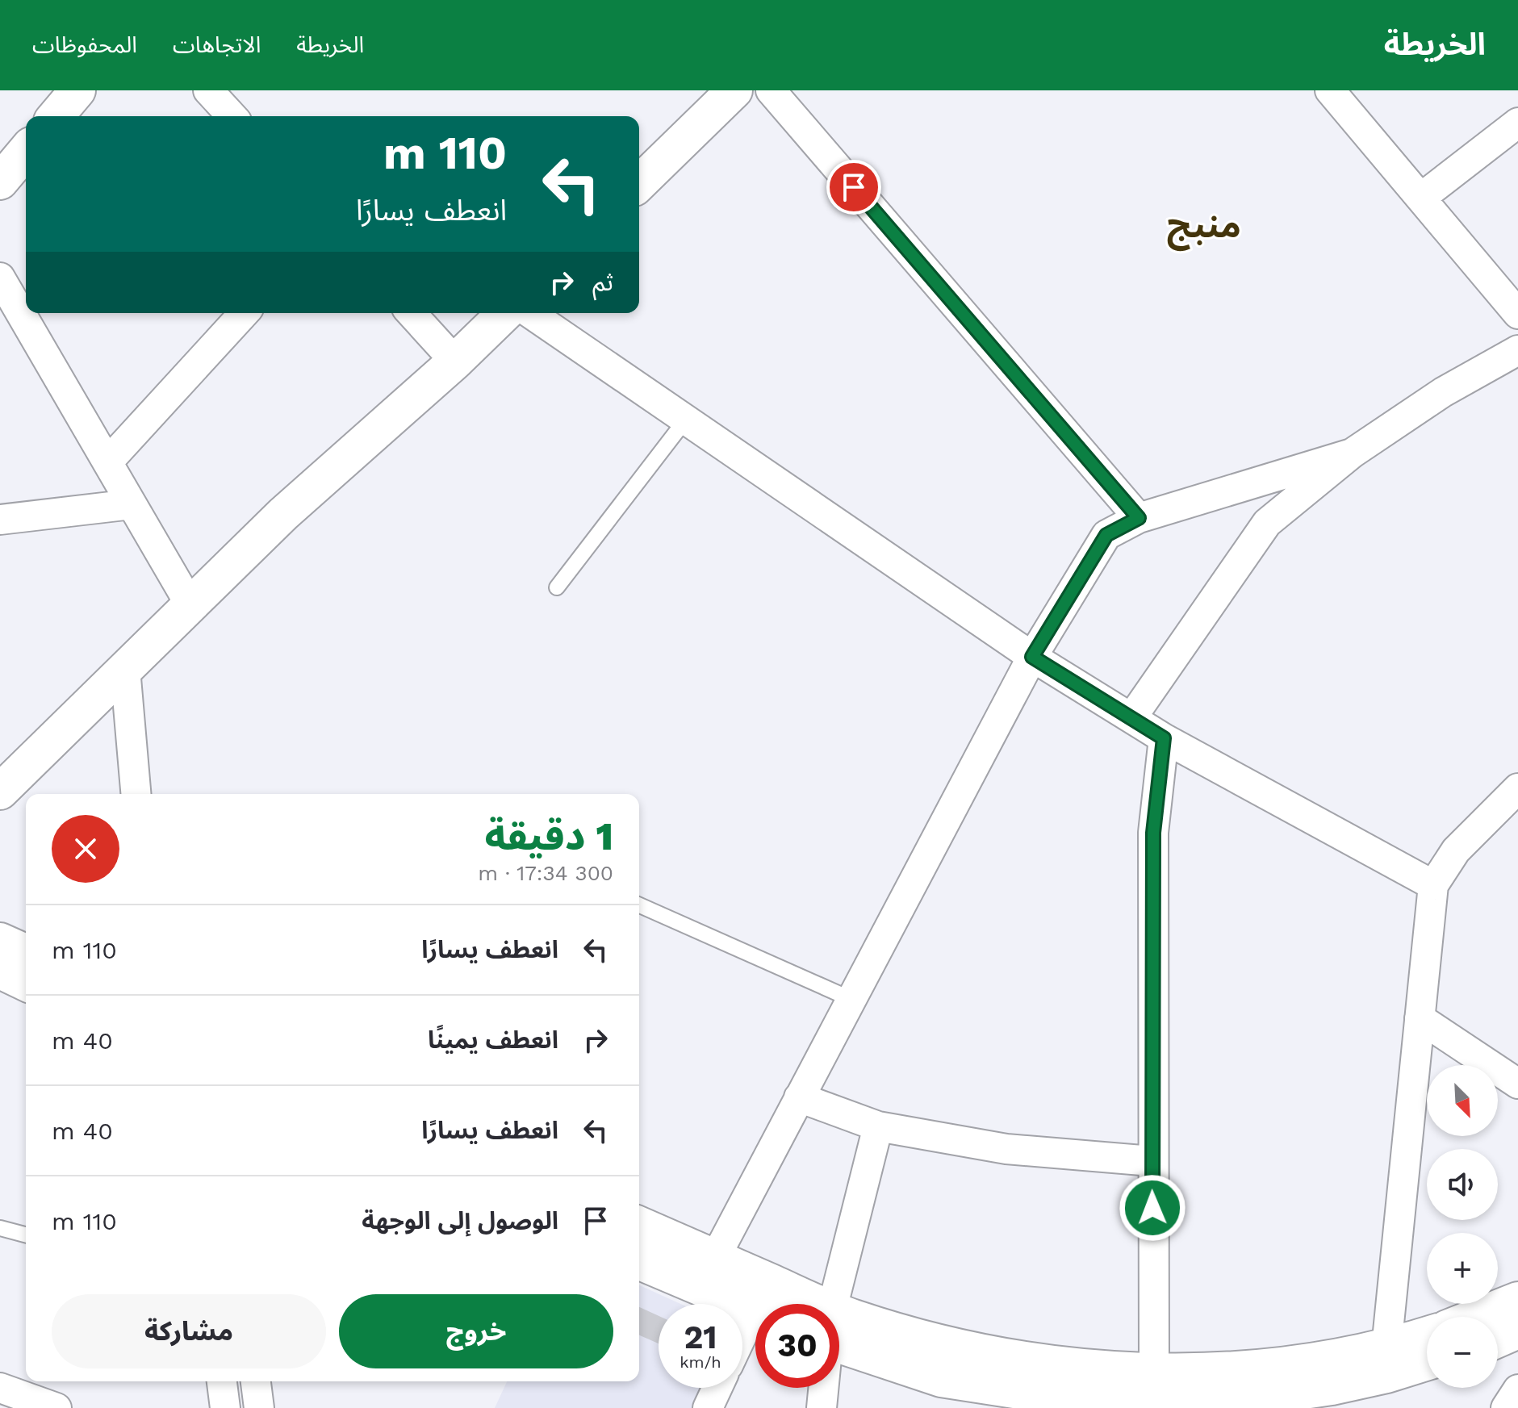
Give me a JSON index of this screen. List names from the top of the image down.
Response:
{
  "districts": ["منبج"],
  "north": "bottom right",
  "page": {
    "header": "الخريطة",
    "nav": ["الخريطة", "الاتجاهات", "المحفوظات"],
    "turn": ["110 m", "انعطف يسارًا"],
    "then": "ثم",
    "heading": ["1 دقيقة", "300 m · 17:34"],
    "list": [
      {
        "name": "انعطف يسارًا",
        "value": "110 m"
      },
      {
        "name": "انعطف يمينًا",
        "value": "40 m"
      },
      {
        "name": "انعطف يسارًا",
        "value": "40 m"
      },
      {
        "name": "الوصول إلى الوجهة",
        "value": "110 m"
      }
    ],
    "map_buttons": ["+", "−"],
    "buttons": ["خروج", "مشاركة"],
    "speed": "21 km/h",
    "limit": "30"
  }
}
